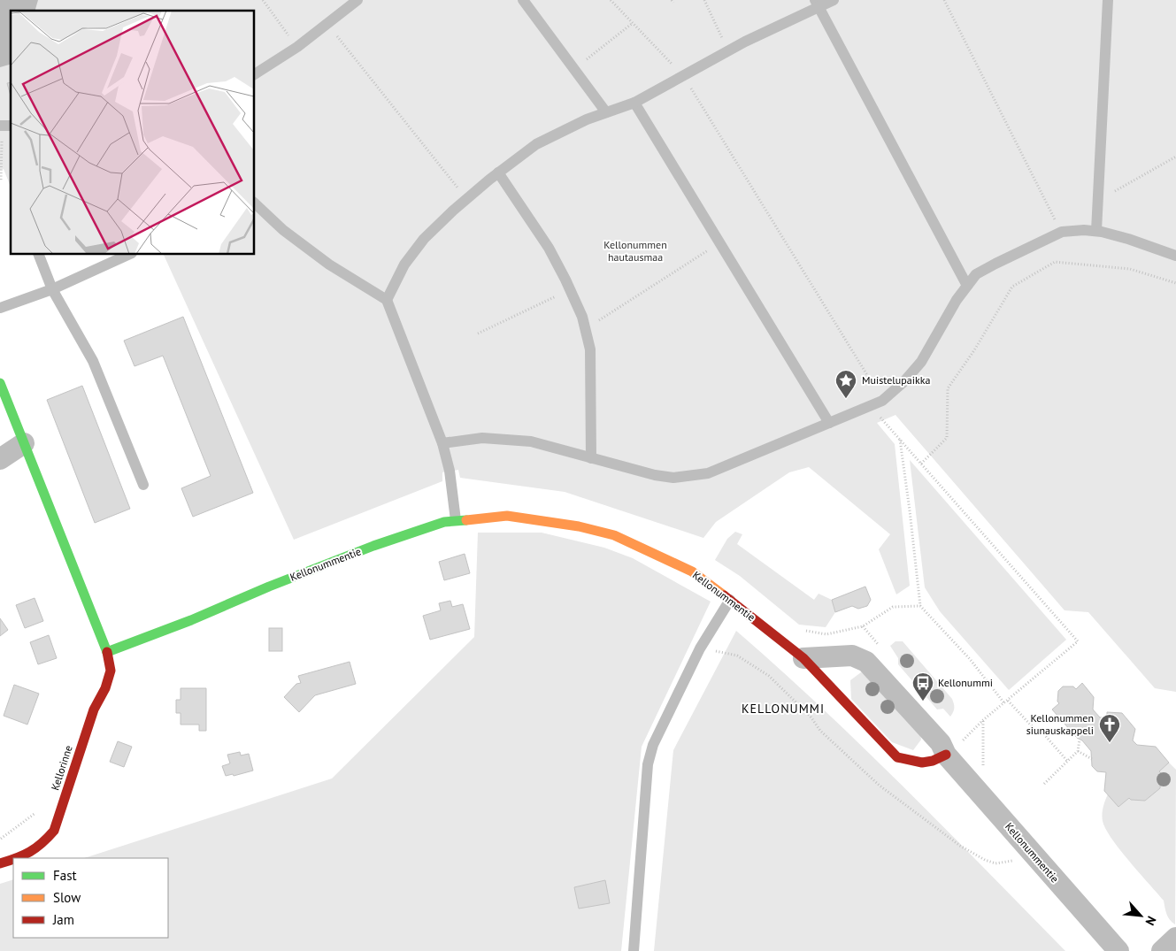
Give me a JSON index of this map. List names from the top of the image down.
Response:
{
  "streets": {
    "street": ["Kellonummentie", "Kellorinne"]
  },
  "crossings": [
    ["Kellonummentie", "Kellorinne"]
  ],
  "districts": ["KELLONUMMI"],
  "parks": ["Kellonummen hautausmaa"],
  "places": {
    "place": ["Muistelupaikka"],
    "bus stop": ["Kellonummi"],
    "church": ["Kellonummen siunauskappeli"]
  },
  "legend": ["Fast", "Slow", "Jam"],
  "north": "bottom right"
}
